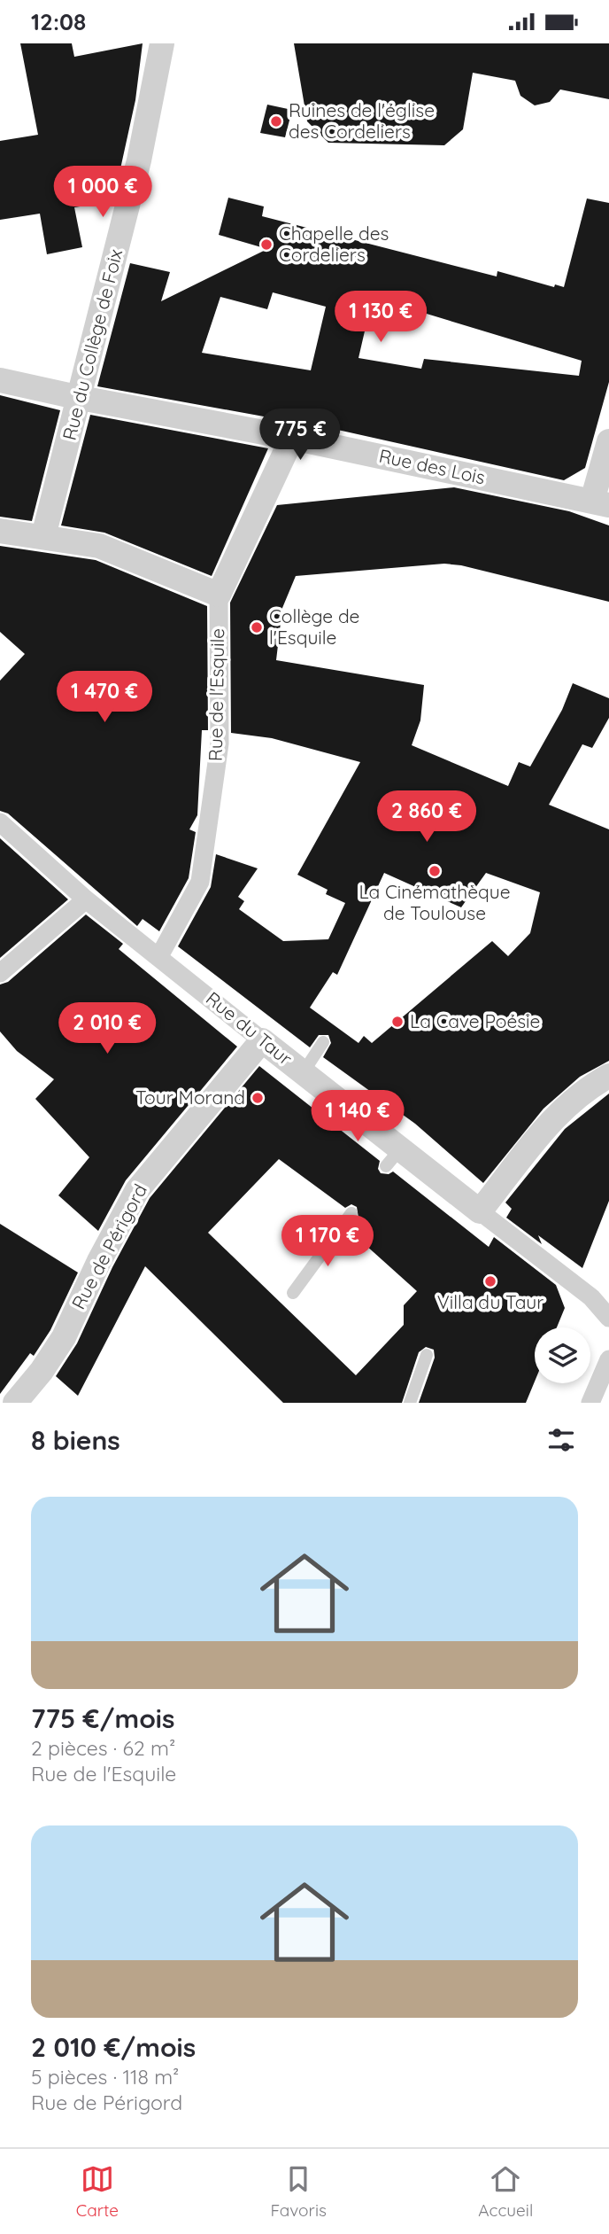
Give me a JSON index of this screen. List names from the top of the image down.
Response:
{
  "streets": {
    "street": [
      "Rue du Collège de Foix",
      "Rue des Lois",
      "Rue de l'Esquile",
      "Rue du Taur",
      "Rue de Périgord"
    ]
  },
  "crossings": [
    ["Rue du Collège de Foix", "Rue des Lois"],
    ["Rue des Lois", "Rue de l'Esquile"],
    ["Rue de l'Esquile", "Rue du Taur"],
    ["Rue du Taur", "Rue de Périgord"]
  ],
  "places": [
    "Ruines de l'église des Cordeliers",
    "Chapelle des Cordeliers",
    "Collège de l'Esquile",
    "La Cinémathèque de Toulouse",
    "La Cave Poésie",
    "Tour Morand",
    "Villa du Taur"
  ],
  "page": {
    "status": "12:08",
    "price": [
      "1 000 €",
      "1 130 €",
      "775 €",
      "1 470 €",
      "2 860 €",
      "2 010 €",
      "1 140 €",
      "1 170 €"
    ],
    "heading": "8 biens",
    "list": [
      {
        "name": "775 €/mois",
        "note": "2 pièces · 62 m² · Rue de l'Esquile"
      },
      {
        "name": "2 010 €/mois",
        "note": "5 pièces · 118 m² · Rue de Périgord"
      }
    ],
    "tabs": ["Carte", "Favoris", "Accueil"]
  }
}
